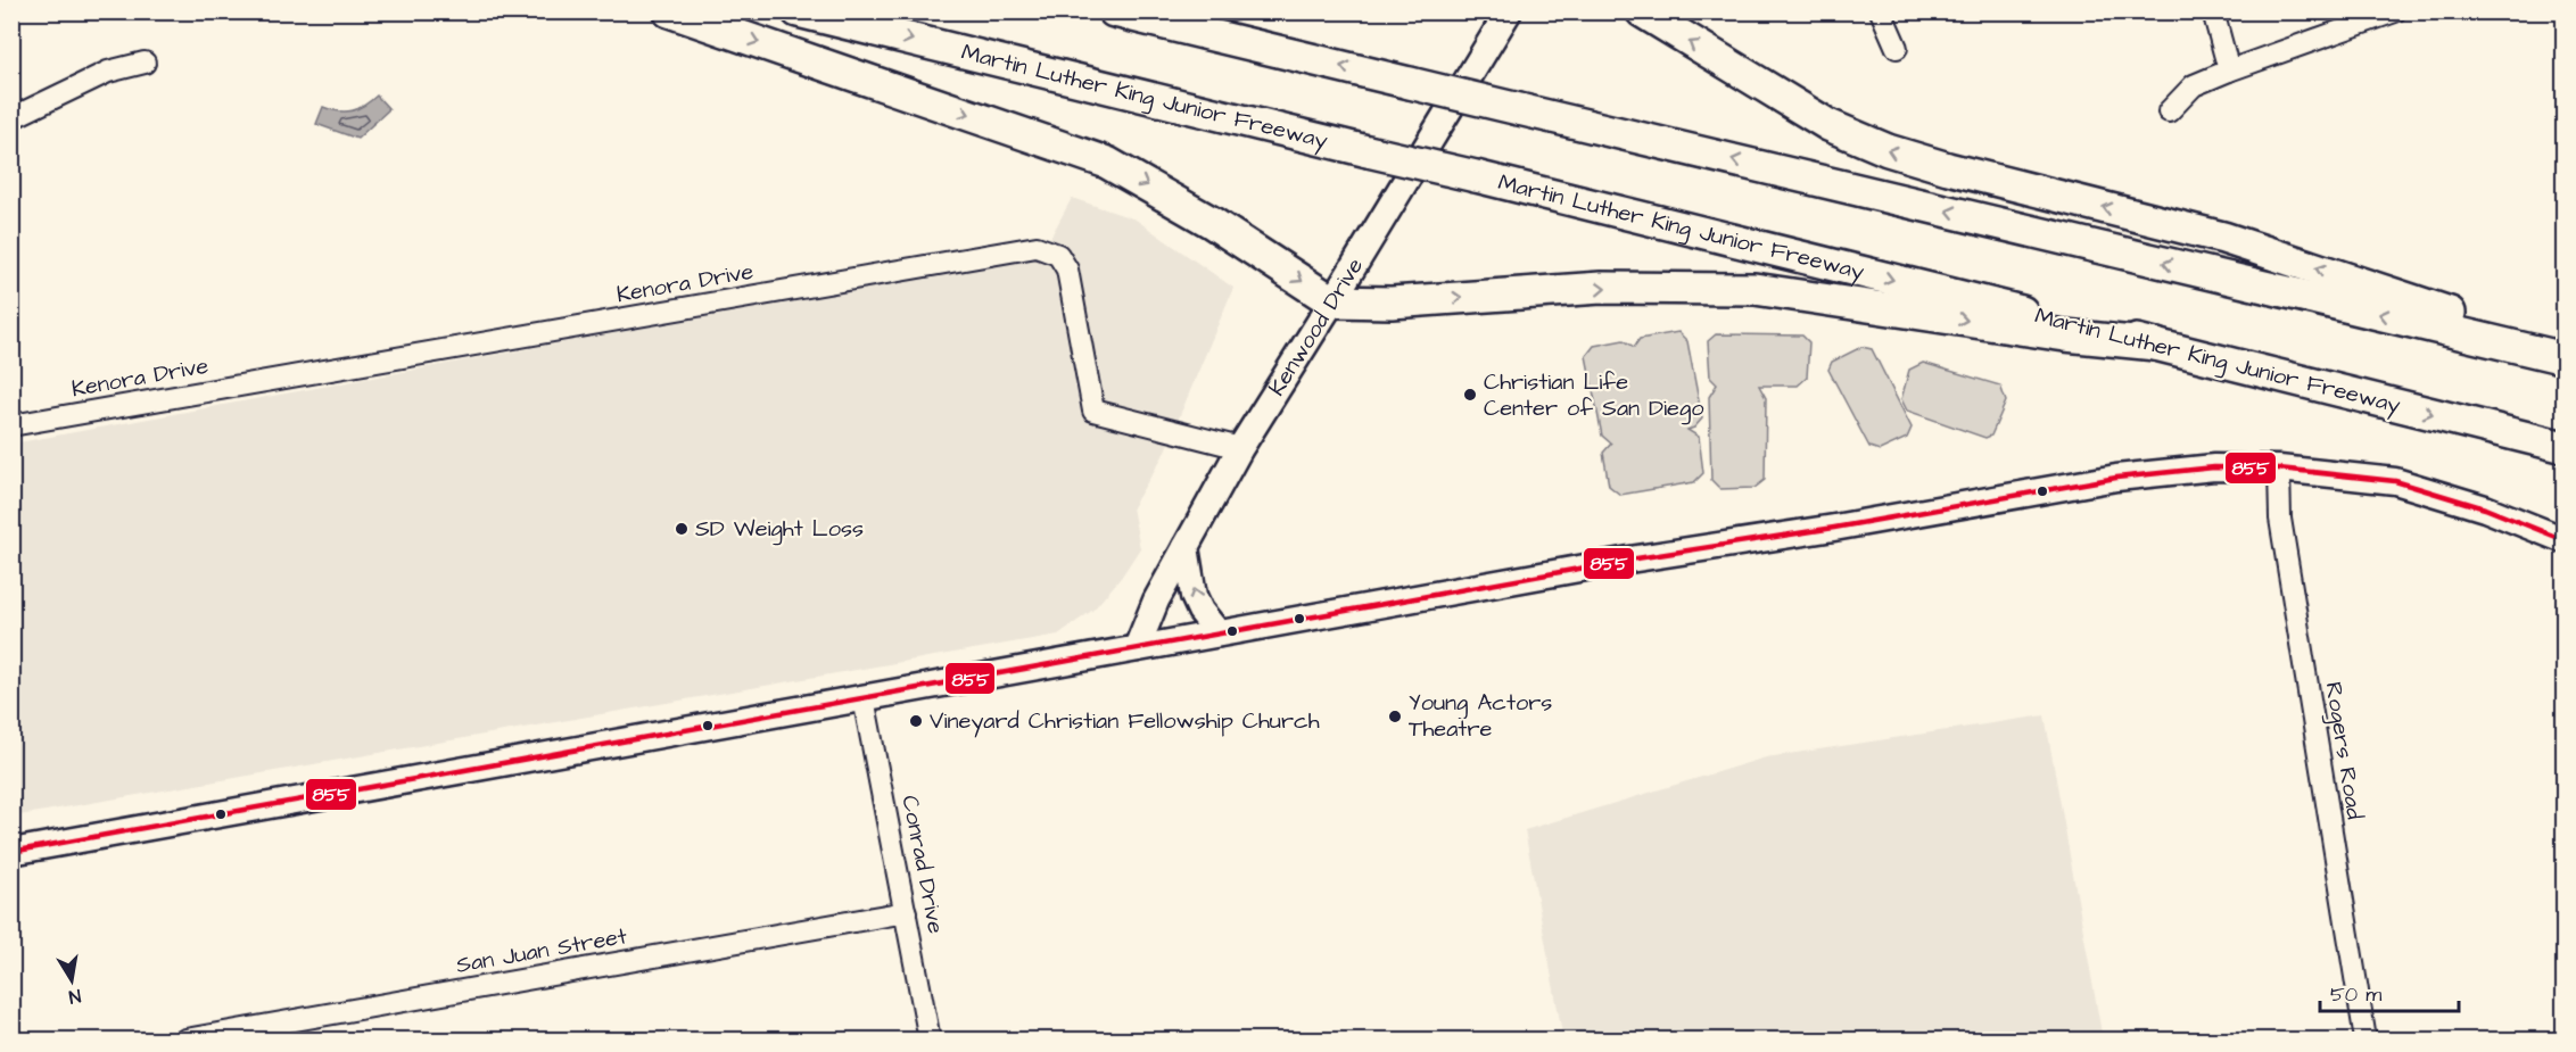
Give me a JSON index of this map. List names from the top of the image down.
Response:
{
  "streets": {
    "highway": ["Martin Luther King Junior Freeway"],
    "main road": ["Kenwood Drive"],
    "street": [
      "Kenora Drive",
      "Rogers Road",
      "Conrad Drive",
      "San Juan Street"
    ]
  },
  "crossings": [
    ["Kenora Drive", "Kenwood Drive"],
    ["Conrad Drive", "San Juan Street"]
  ],
  "places": [
    "Christian Life Center of San Diego",
    "SD Weight Loss",
    "Young Actors Theatre",
    "Vineyard Christian Fellowship Church"
  ],
  "lines": ["transit line 855"],
  "scale_bar": "50 m",
  "north": "bottom"
}
